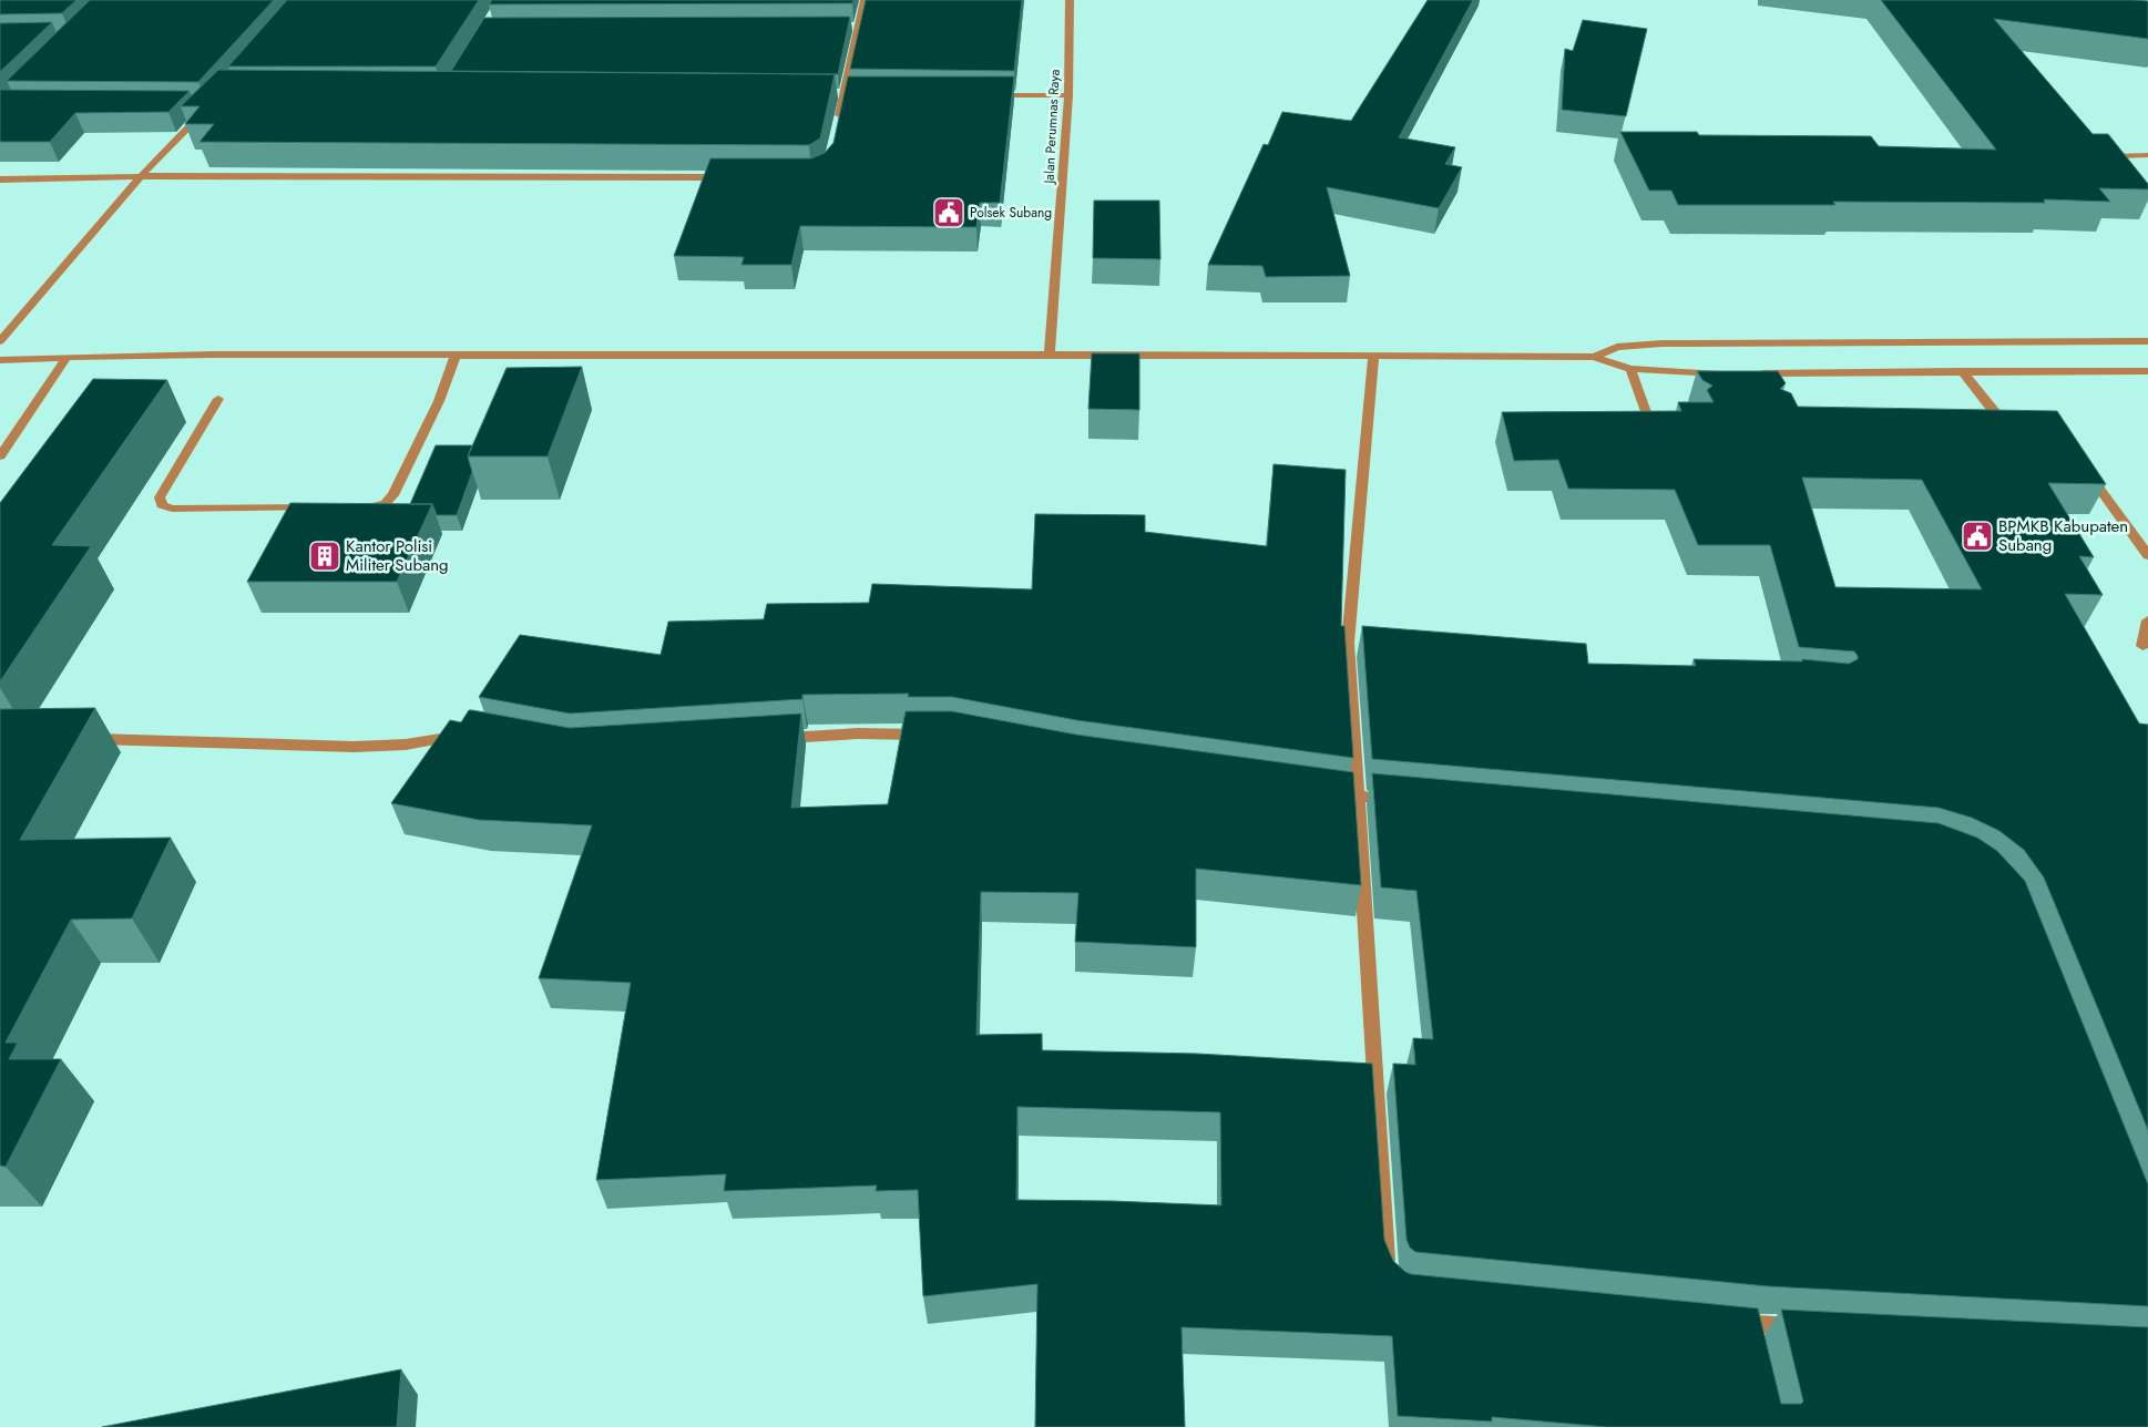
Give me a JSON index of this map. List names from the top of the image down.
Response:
{
  "streets": {
    "street": ["Jalan Perumnas Raya"]
  },
  "places": {
    "public building": ["Polsek Subang", "BPMKB Kabupaten Subang"],
    "building": ["Kantor Polisi Militer Subang"]
  }
}
